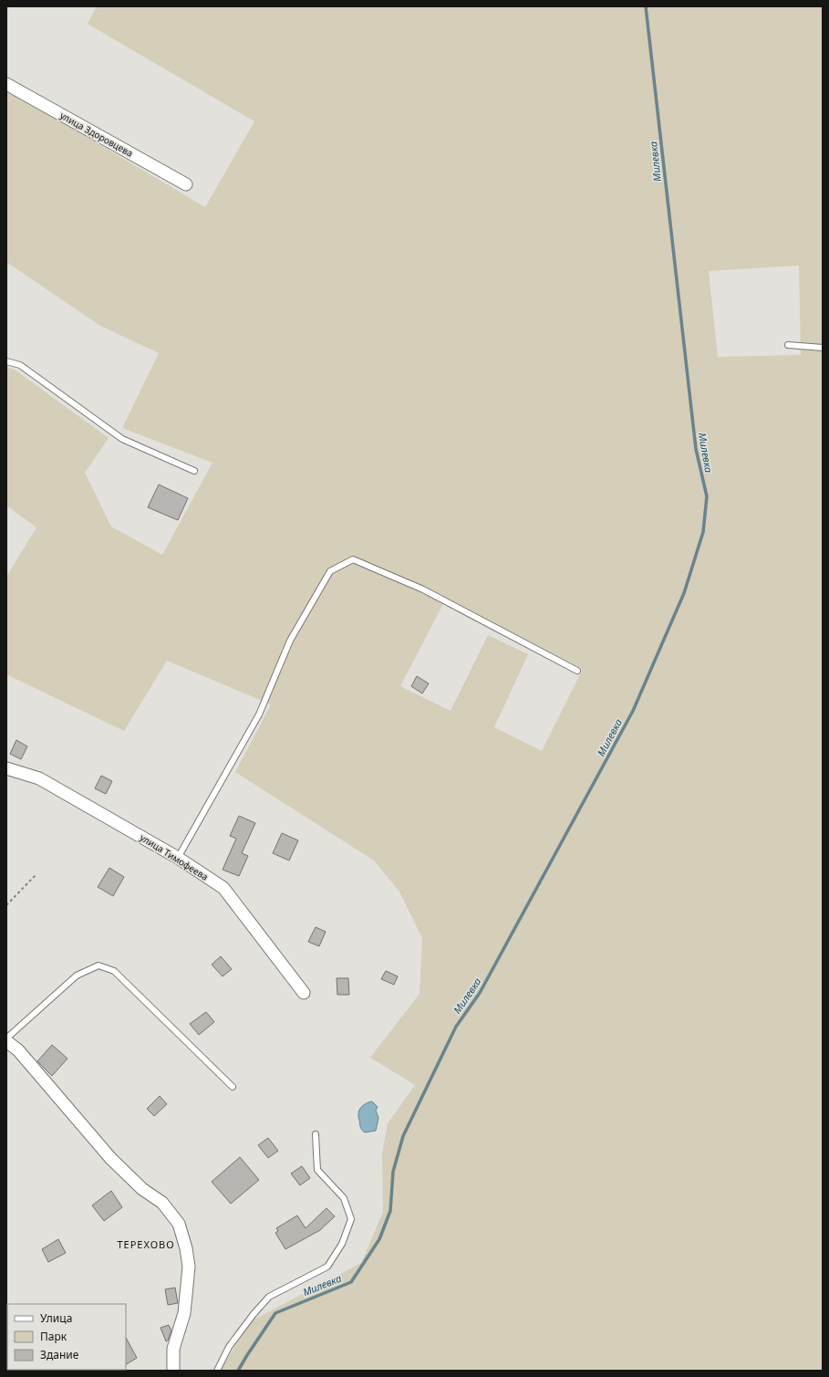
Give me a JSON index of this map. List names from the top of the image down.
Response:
{
  "streets": {
    "street": ["улица Здоровцева", "улица Тимофеева"]
  },
  "districts": ["ТЕРЕХОВО"],
  "water": ["Милевка"],
  "legend": ["Улица", "Парк", "Здание"]
}
